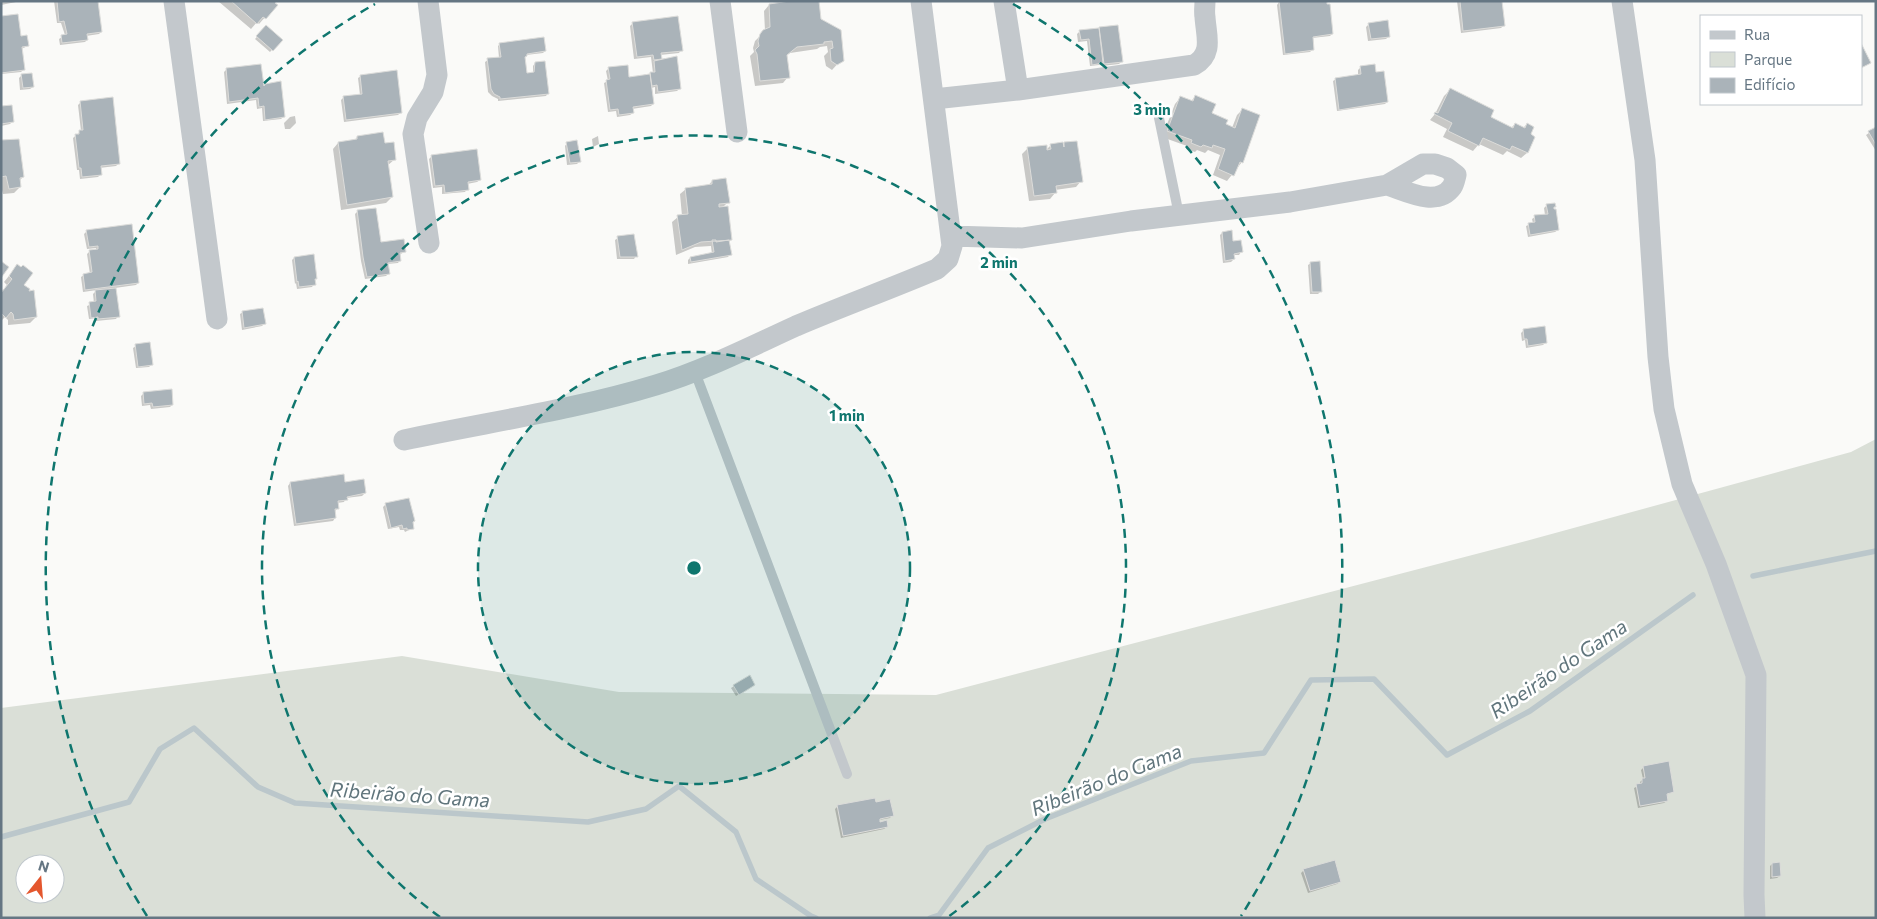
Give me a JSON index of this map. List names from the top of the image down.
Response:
{
  "water": ["Ribeirão do Gama"],
  "legend": ["Rua", "Parque", "Edifício"],
  "north": "top",
  "rings": ["3 min", "2 min", "1 min"]
}
